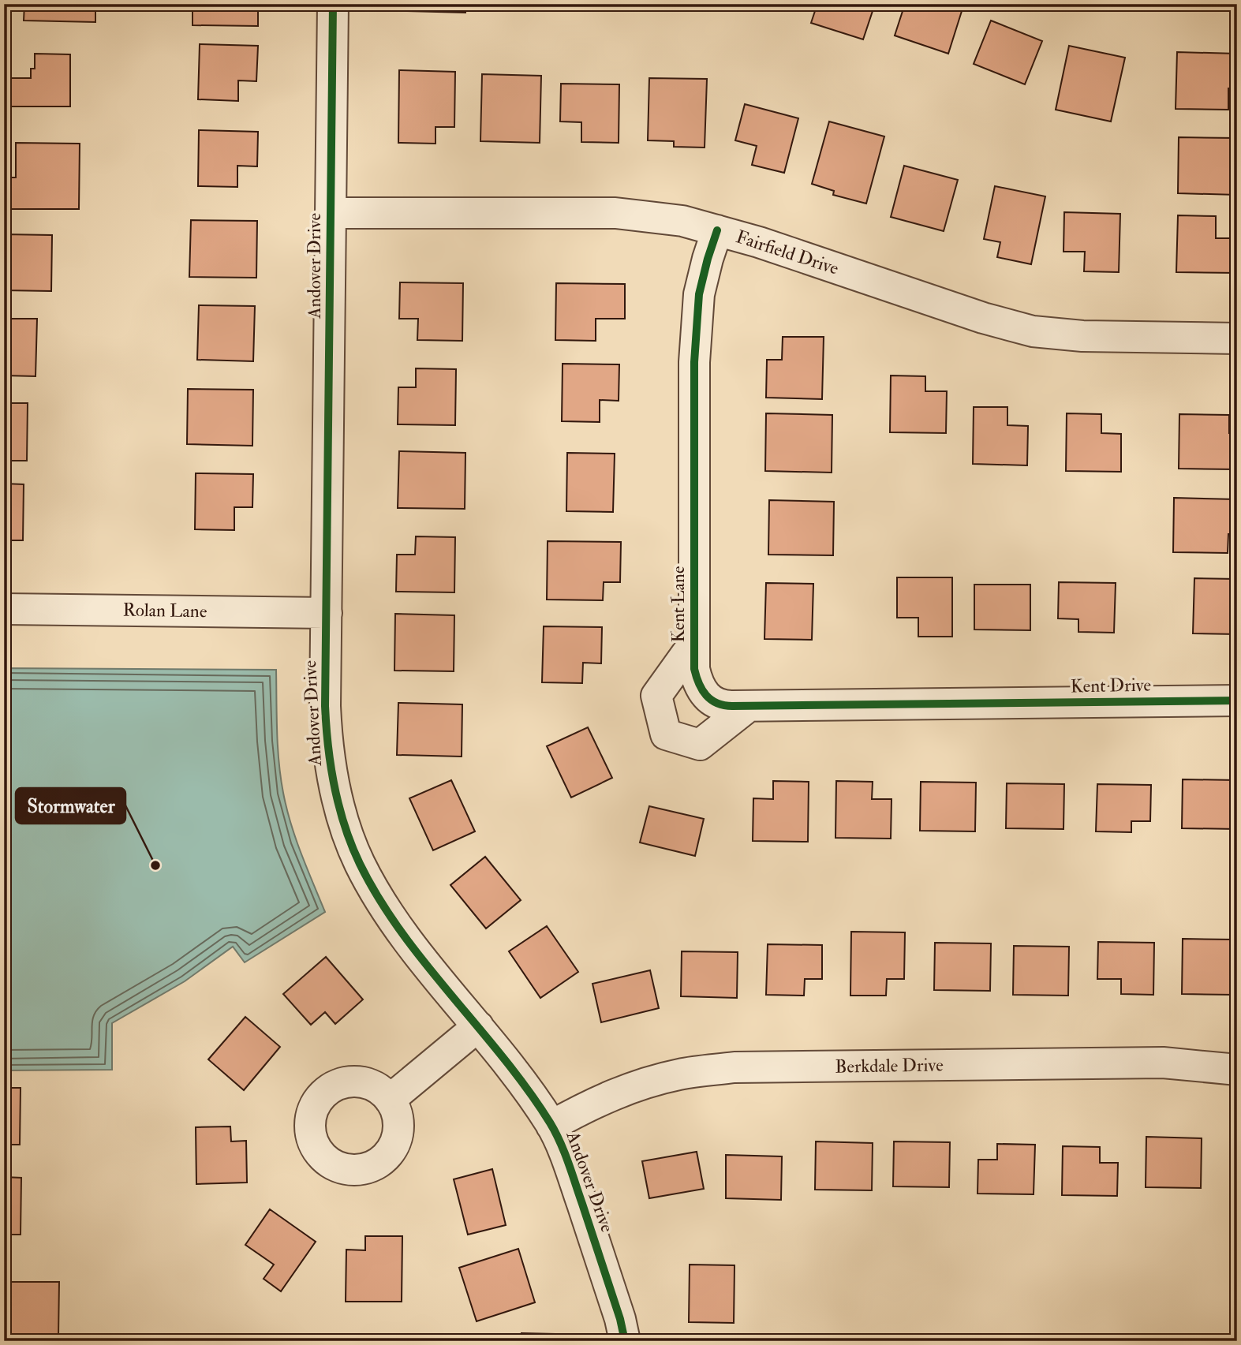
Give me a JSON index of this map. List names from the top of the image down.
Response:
{
  "streets": {
    "street": [
      "Fairfield Drive",
      "Andover Drive",
      "Kent Lane",
      "Rolan Lane",
      "Kent Drive",
      "Berkdale Drive"
    ]
  },
  "crossings": [
    ["Fairfield Drive", "Andover Drive"],
    ["Fairfield Drive", "Kent Lane"],
    ["Andover Drive", "Rolan Lane"],
    ["Andover Drive", "Berkdale Drive"],
    ["Kent Lane", "Kent Drive"]
  ],
  "places": ["Stormwater"]
}
